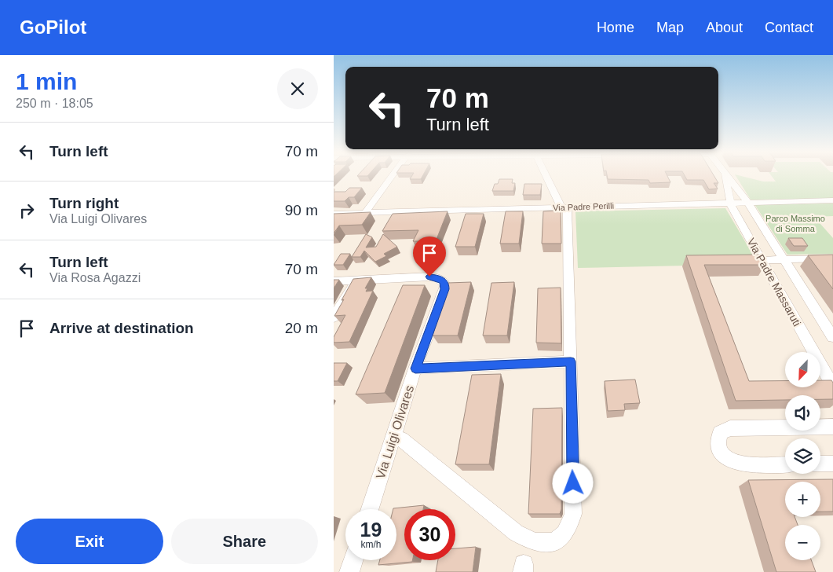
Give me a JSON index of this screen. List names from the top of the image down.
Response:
{
  "streets": {
    "street": ["Via Padre Perilli", "Via Padre Massaruti", "Via Luigi Olivares"]
  },
  "crossings": [
    ["Via Padre Perilli", "Via Padre Massaruti"]
  ],
  "parks": ["Parco Massimo di Somma"],
  "north": "bottom left",
  "page": {
    "header": "GoPilot",
    "nav": [
      "Home",
      "Map",
      "About",
      "Contact"
    ],
    "heading": ["1 min", "250 m · 18:05"],
    "turn": ["70 m", "Turn left"],
    "list": [
      {
        "name": "Turn left",
        "value": "70 m"
      },
      {
        "name": "Turn right",
        "note": "Via Luigi Olivares",
        "value": "90 m"
      },
      {
        "name": "Turn left",
        "note": "Via Rosa Agazzi",
        "value": "70 m"
      },
      {
        "name": "Arrive at destination",
        "value": "20 m"
      }
    ],
    "map_buttons": ["+", "−"],
    "speed": "19 km/h",
    "limit": "30",
    "buttons": ["Exit", "Share"]
  }
}
